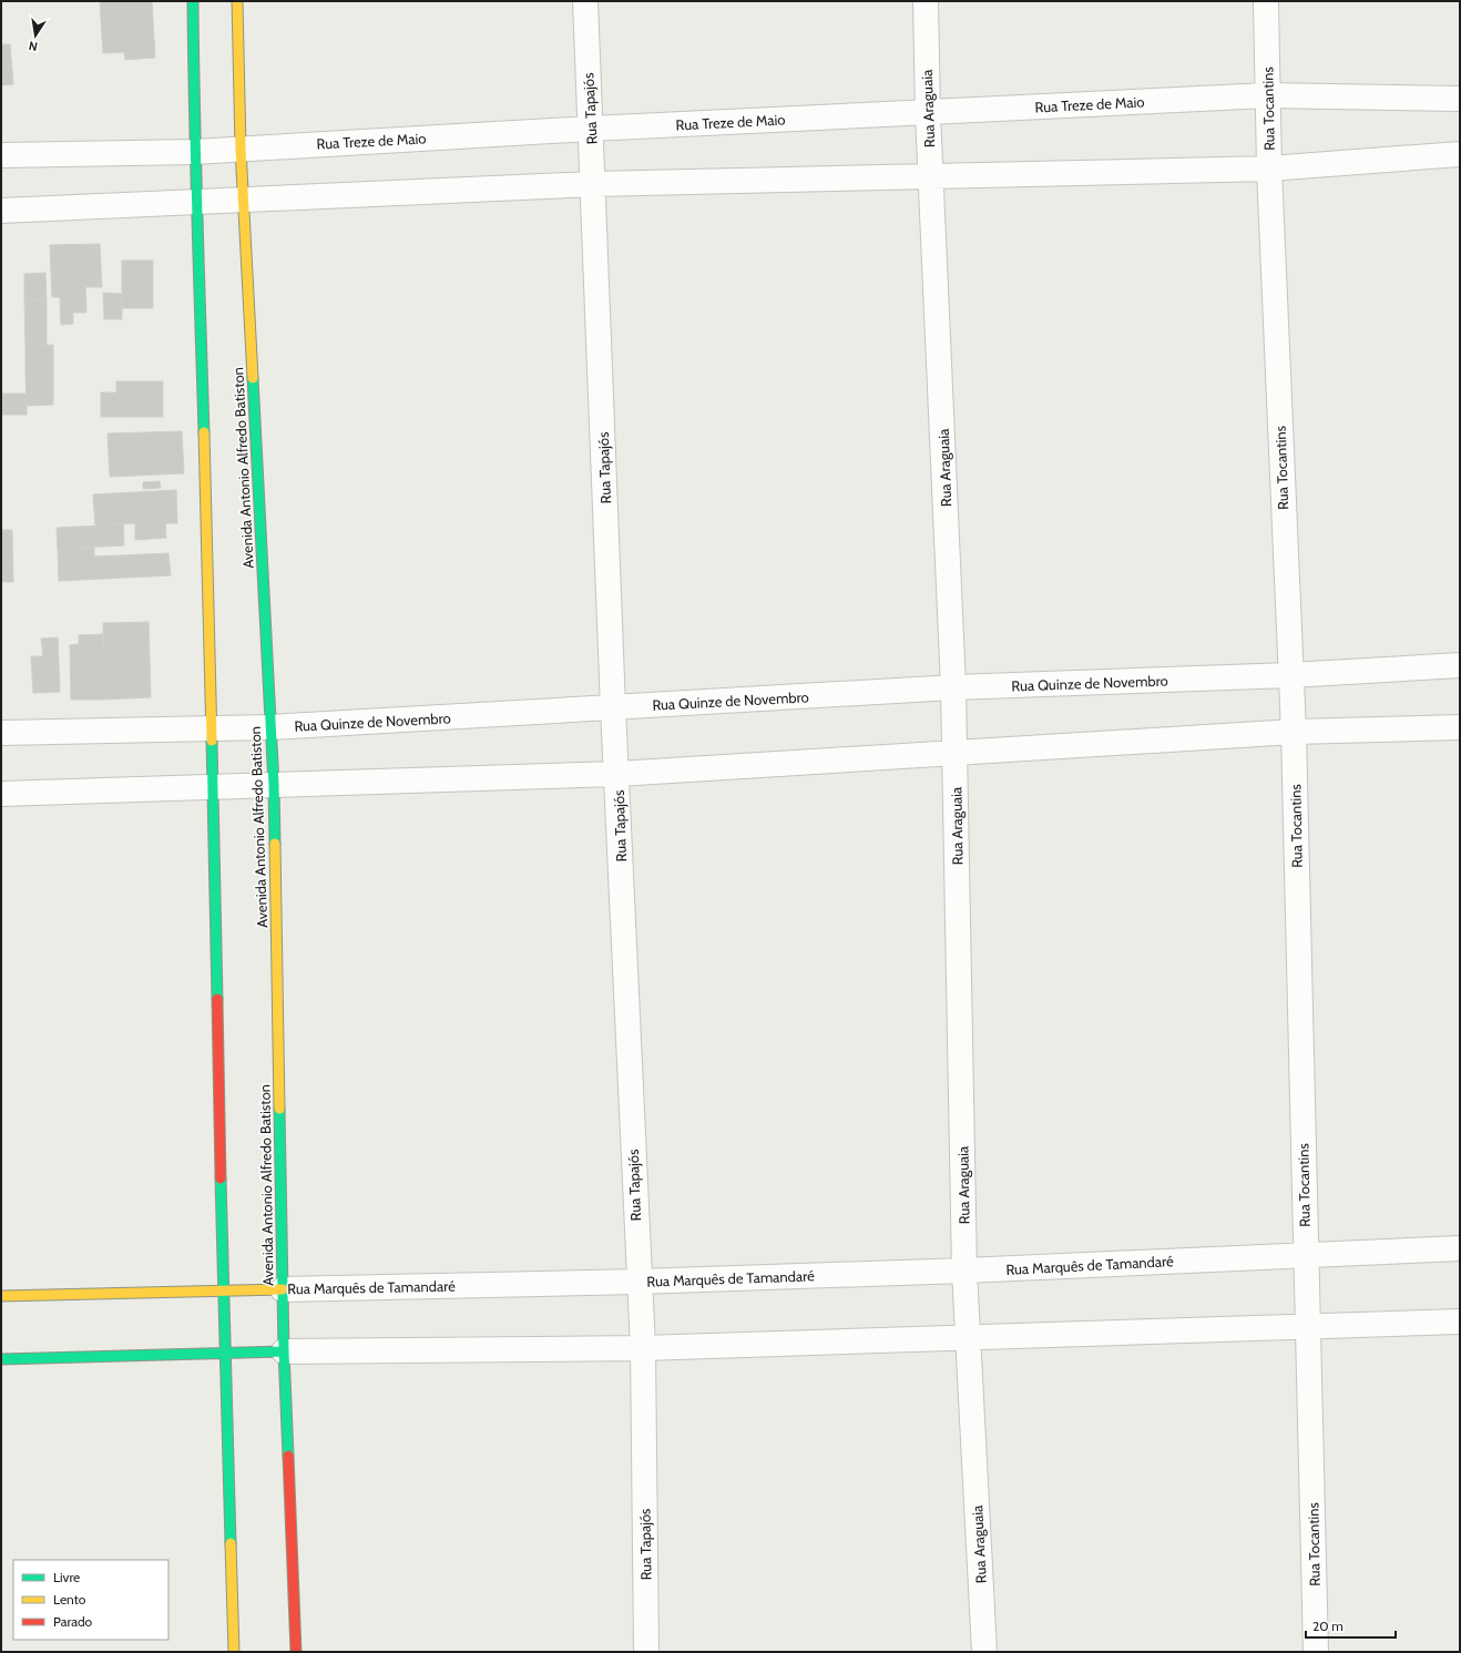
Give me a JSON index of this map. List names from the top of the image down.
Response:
{
  "streets": {
    "street": [
      "Rua Treze de Maio",
      "Rua Tapajós",
      "Rua Araguaia",
      "Rua Tocantins",
      "Avenida Antonio Alfredo Batiston",
      "Rua Quinze de Novembro",
      "Rua Marquês de Tamandaré"
    ]
  },
  "crossings": [
    ["Rua Treze de Maio", "Rua Tapajós"],
    ["Rua Treze de Maio", "Rua Araguaia"],
    ["Rua Treze de Maio", "Rua Tocantins"],
    ["Rua Treze de Maio", "Avenida Antonio Alfredo Batiston"],
    ["Rua Tapajós", "Rua Quinze de Novembro"],
    ["Rua Tapajós", "Rua Marquês de Tamandaré"],
    ["Rua Araguaia", "Rua Quinze de Novembro"],
    ["Rua Araguaia", "Rua Marquês de Tamandaré"],
    ["Rua Tocantins", "Rua Quinze de Novembro"],
    ["Rua Tocantins", "Rua Marquês de Tamandaré"],
    ["Avenida Antonio Alfredo Batiston", "Rua Quinze de Novembro"],
    ["Avenida Antonio Alfredo Batiston", "Rua Marquês de Tamandaré"]
  ],
  "legend": ["Livre", "Lento", "Parado"],
  "scale_bar": "20 m",
  "north": "bottom"
}
